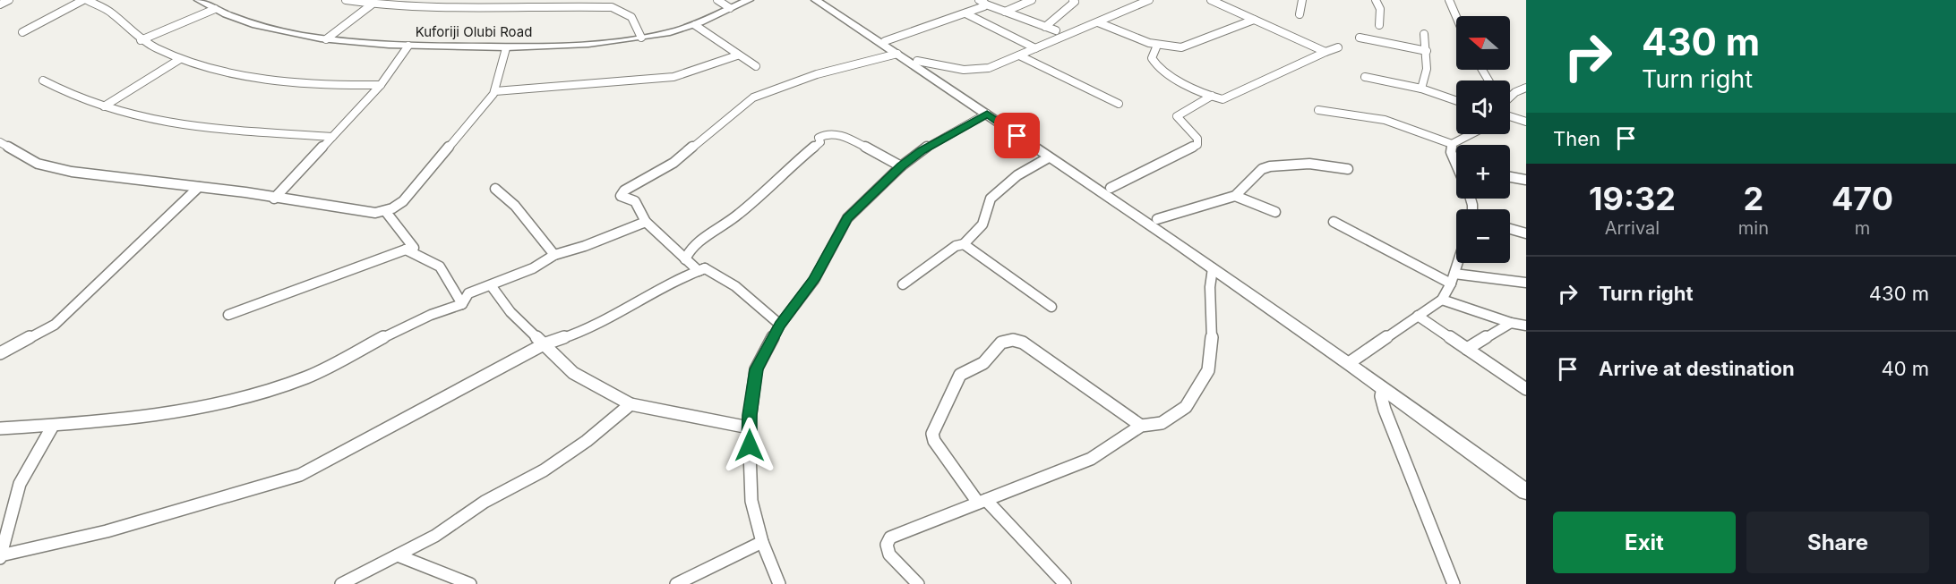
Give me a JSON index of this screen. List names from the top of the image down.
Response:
{
  "streets": {
    "main road": ["Kuforiji Olubi Road"]
  },
  "north": "left",
  "page": {
    "turn": ["430 m", "Turn right"],
    "map_buttons": ["+", "−"],
    "then": "Then",
    "eta": [
      "19:32",
      "Arrival",
      "2",
      "min",
      "470",
      "m"
    ],
    "list": [
      {
        "name": "Turn right",
        "value": "430 m"
      },
      {
        "name": "Arrive at destination",
        "value": "40 m"
      }
    ],
    "buttons": ["Exit", "Share"]
  }
}
